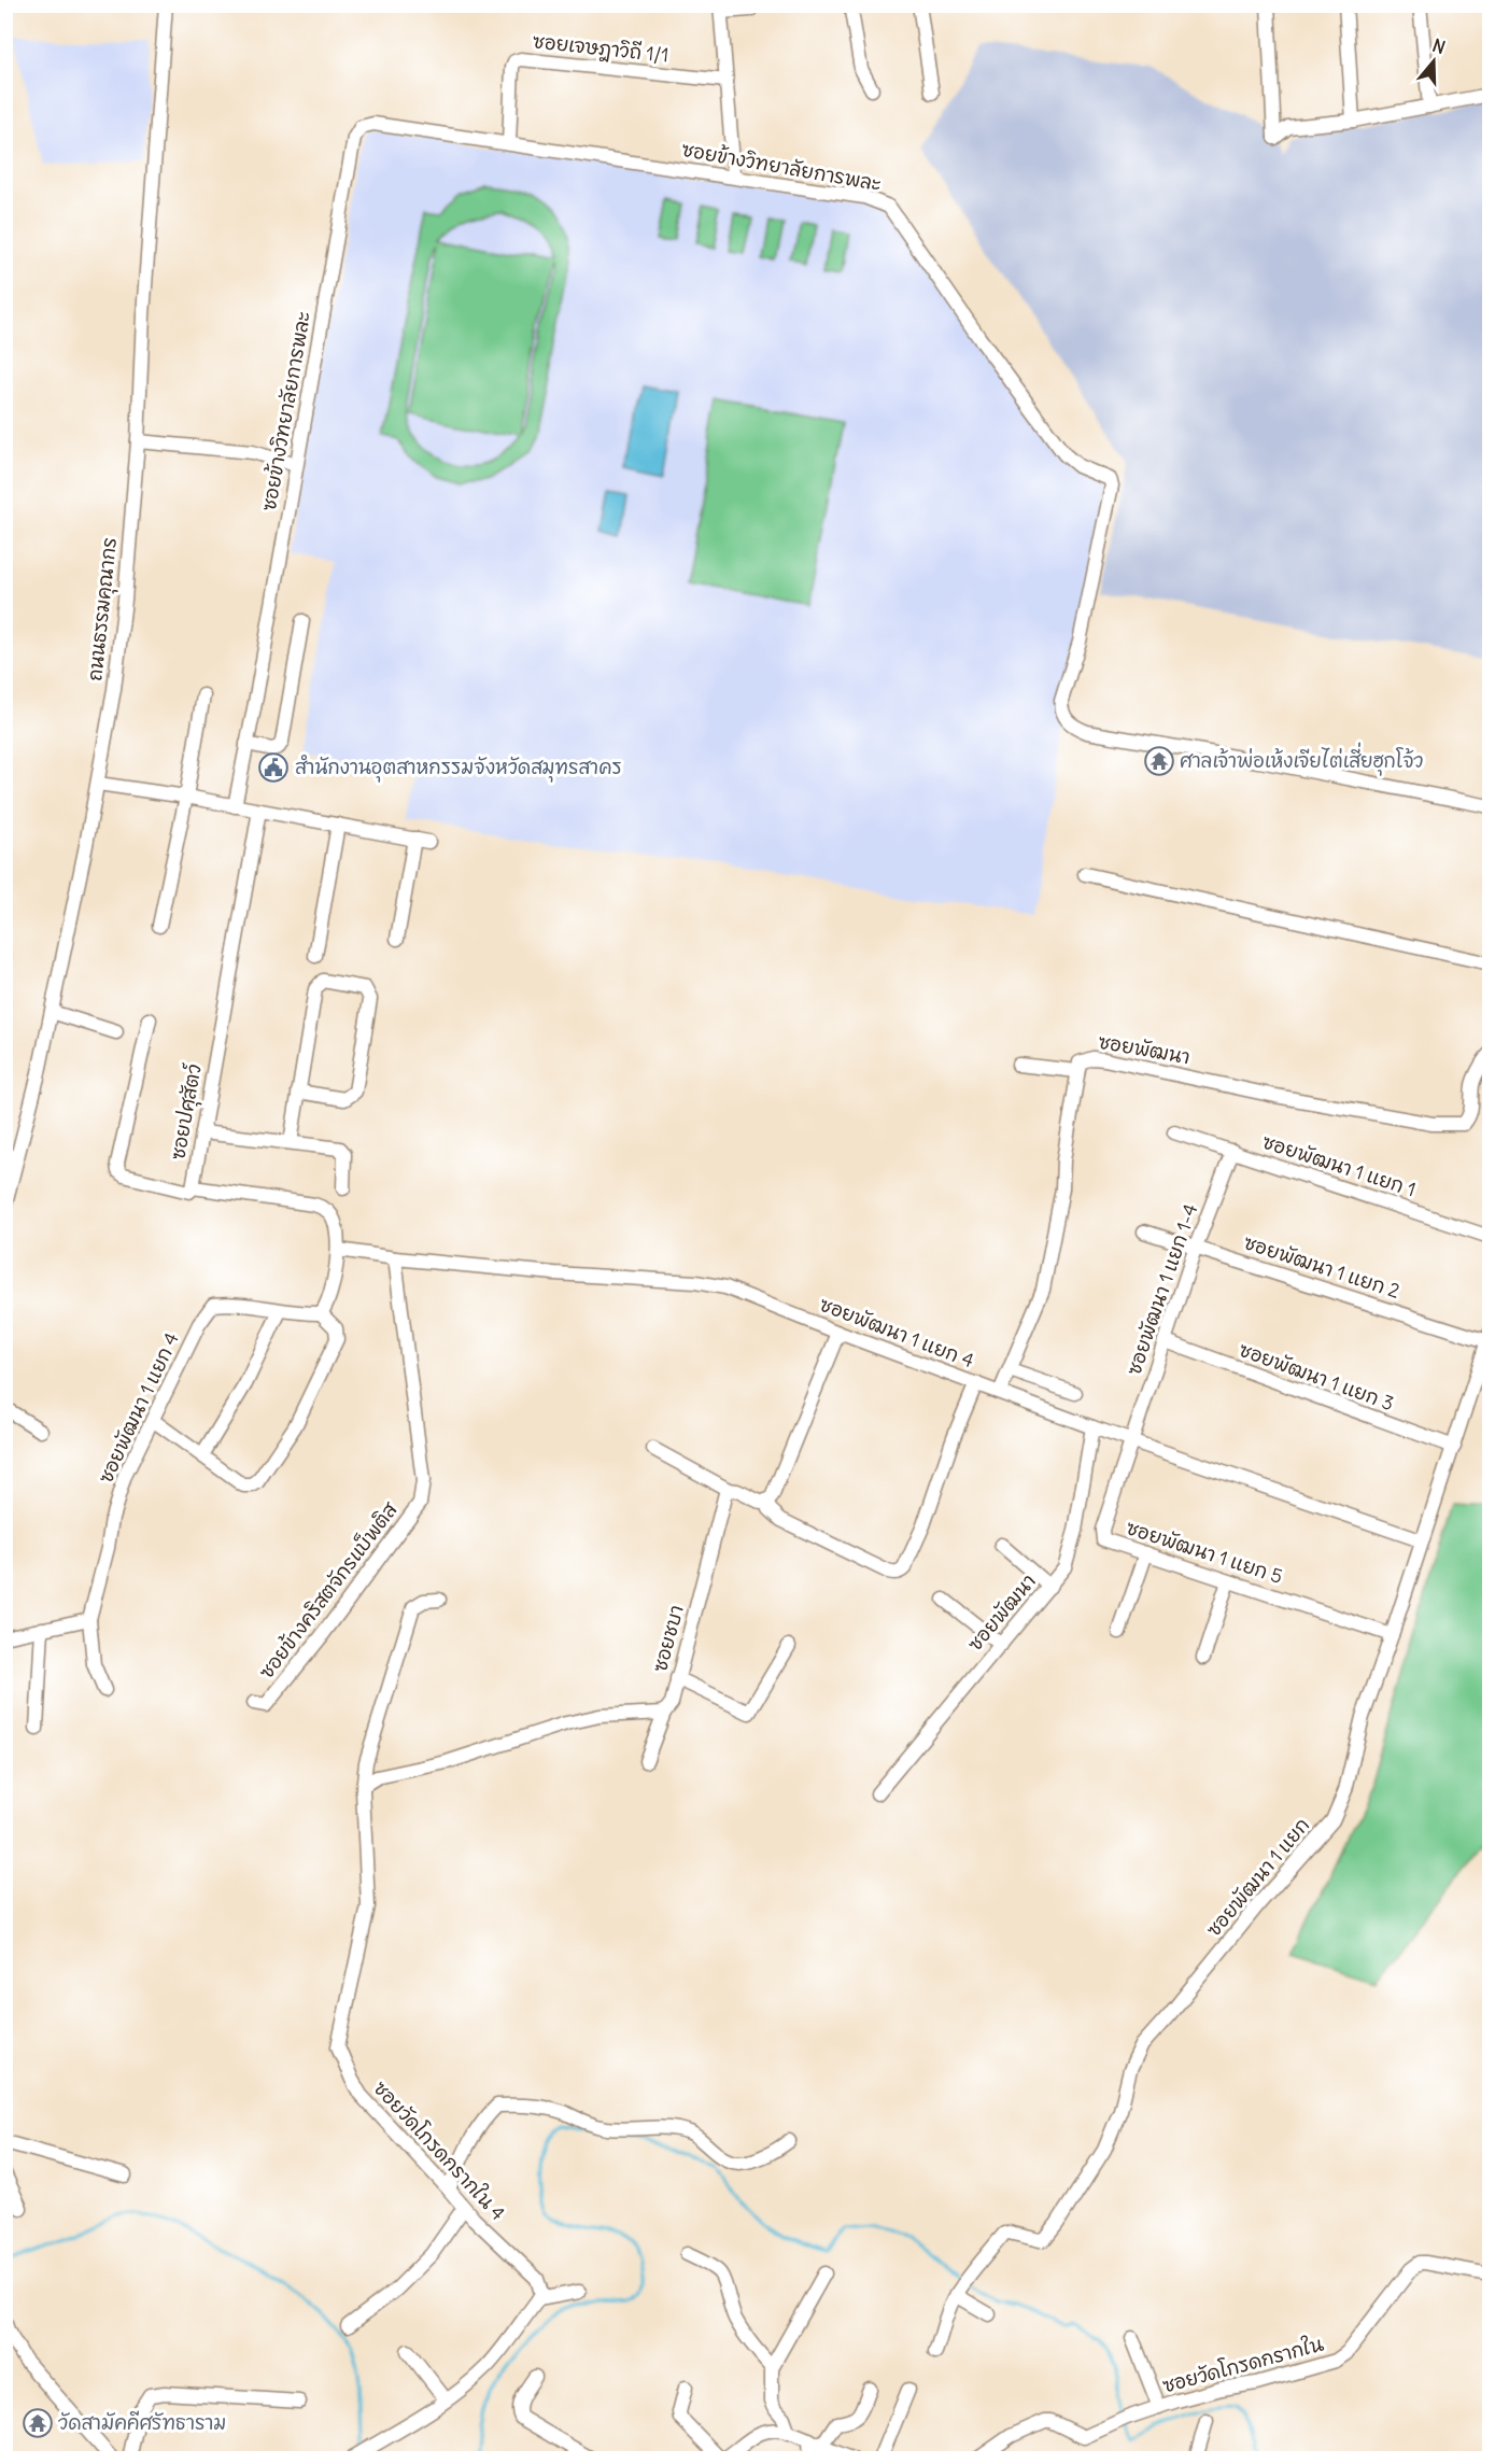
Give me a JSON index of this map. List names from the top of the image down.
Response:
{
  "streets": {
    "street": [
      "ซอยเจษฎาวิถี 1/1",
      "ซอยข้างวิทยาลัยการพละ",
      "ถนนธรรมคุณากร",
      "ซอยพัฒนา",
      "ซอยปศุสัตว์",
      "ซอยพัฒนา 1 แยก 1",
      "ซอยพัฒนา 1 แยก 2",
      "ซอยพัฒนา 1 แยก 1-4",
      "ซอยพัฒนา 1 แยก 4",
      "ซอยพัฒนา 1 แยก 3",
      "ซอยพัฒนา 1 แยก 5",
      "ซอยข้างคริสตจักรแบ็พติส",
      "ซอยชบา",
      "ซอยพัฒนา 1 แยก",
      "ซอยวัดโกรดกรากใน 4",
      "ซอยวัดโกรดกรากใน"
    ]
  },
  "crossings": [
    ["ซอยเจษฎาวิถี 1/1", "ซอยข้างวิทยาลัยการพละ"],
    ["ซอยพัฒนา", "ซอยพัฒนา 1 แยก 4"],
    ["ซอยพัฒนา 1 แยก 1", "ซอยพัฒนา 1 แยก 1-4"],
    ["ซอยพัฒนา 1 แยก 2", "ซอยพัฒนา 1 แยก 1-4"],
    ["ซอยพัฒนา 1 แยก 2", "ซอยพัฒนา 1 แยก"],
    ["ซอยพัฒนา 1 แยก 1-4", "ซอยพัฒนา 1 แยก 4"],
    ["ซอยพัฒนา 1 แยก 1-4", "ซอยพัฒนา 1 แยก 3"],
    ["ซอยพัฒนา 1 แยก 1-4", "ซอยพัฒนา 1 แยก 5"],
    ["ซอยพัฒนา 1 แยก 4", "ซอยพัฒนา 1 แยก 5"],
    ["ซอยพัฒนา 1 แยก 4", "ซอยข้างคริสตจักรแบ็พติส"],
    ["ซอยพัฒนา 1 แยก 4", "ซอยพัฒนา 1 แยก"],
    ["ซอยพัฒนา 1 แยก 3", "ซอยพัฒนา 1 แยก"],
    ["ซอยพัฒนา 1 แยก 5", "ซอยพัฒนา 1 แยก"]
  ],
  "places": {
    "temple": ["ศาลเจ้าพ่อเห้งเจียไต่เสี่ยฮุกโจ้ว", "วัดสามัคคีศรัทธาราม"],
    "public building": ["สำนักงานอุตสาหกรรมจังหวัดสมุทรสาคร"]
  },
  "north": "top"
}
